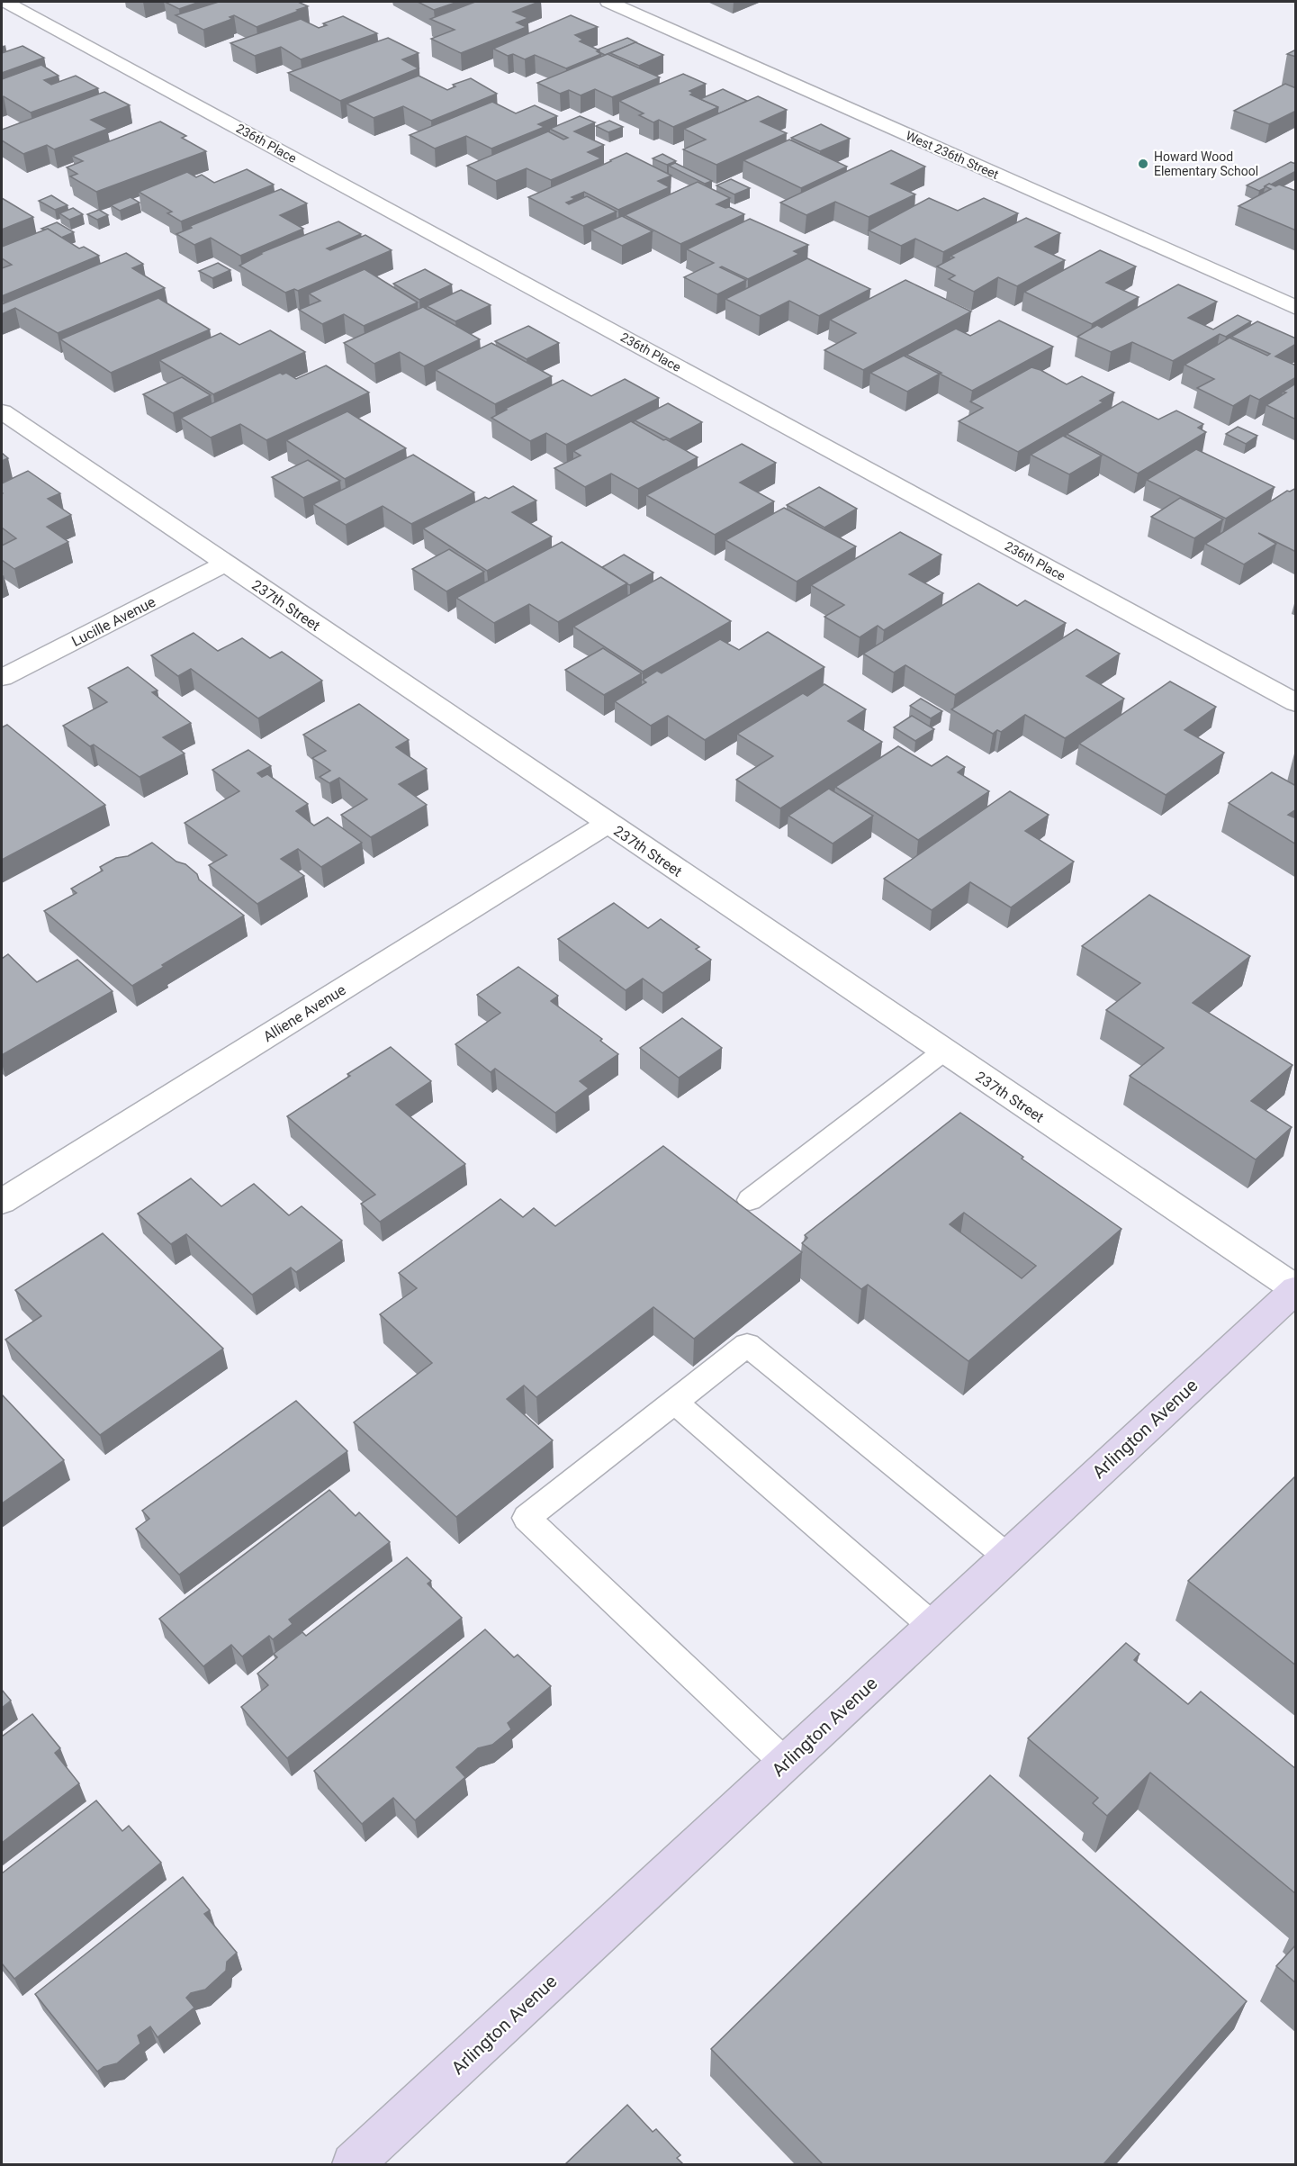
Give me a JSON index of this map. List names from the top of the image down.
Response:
{
  "streets": {
    "main road": ["Arlington Avenue"],
    "street": [
      "236th Place",
      "West 236th Street",
      "237th Street",
      "Lucille Avenue",
      "Alliene Avenue"
    ]
  },
  "crossings": [
    ["237th Street", "Lucille Avenue"],
    ["237th Street", "Alliene Avenue"],
    ["237th Street", "Arlington Avenue"]
  ],
  "places": ["Howard Wood Elementary School"]
}
